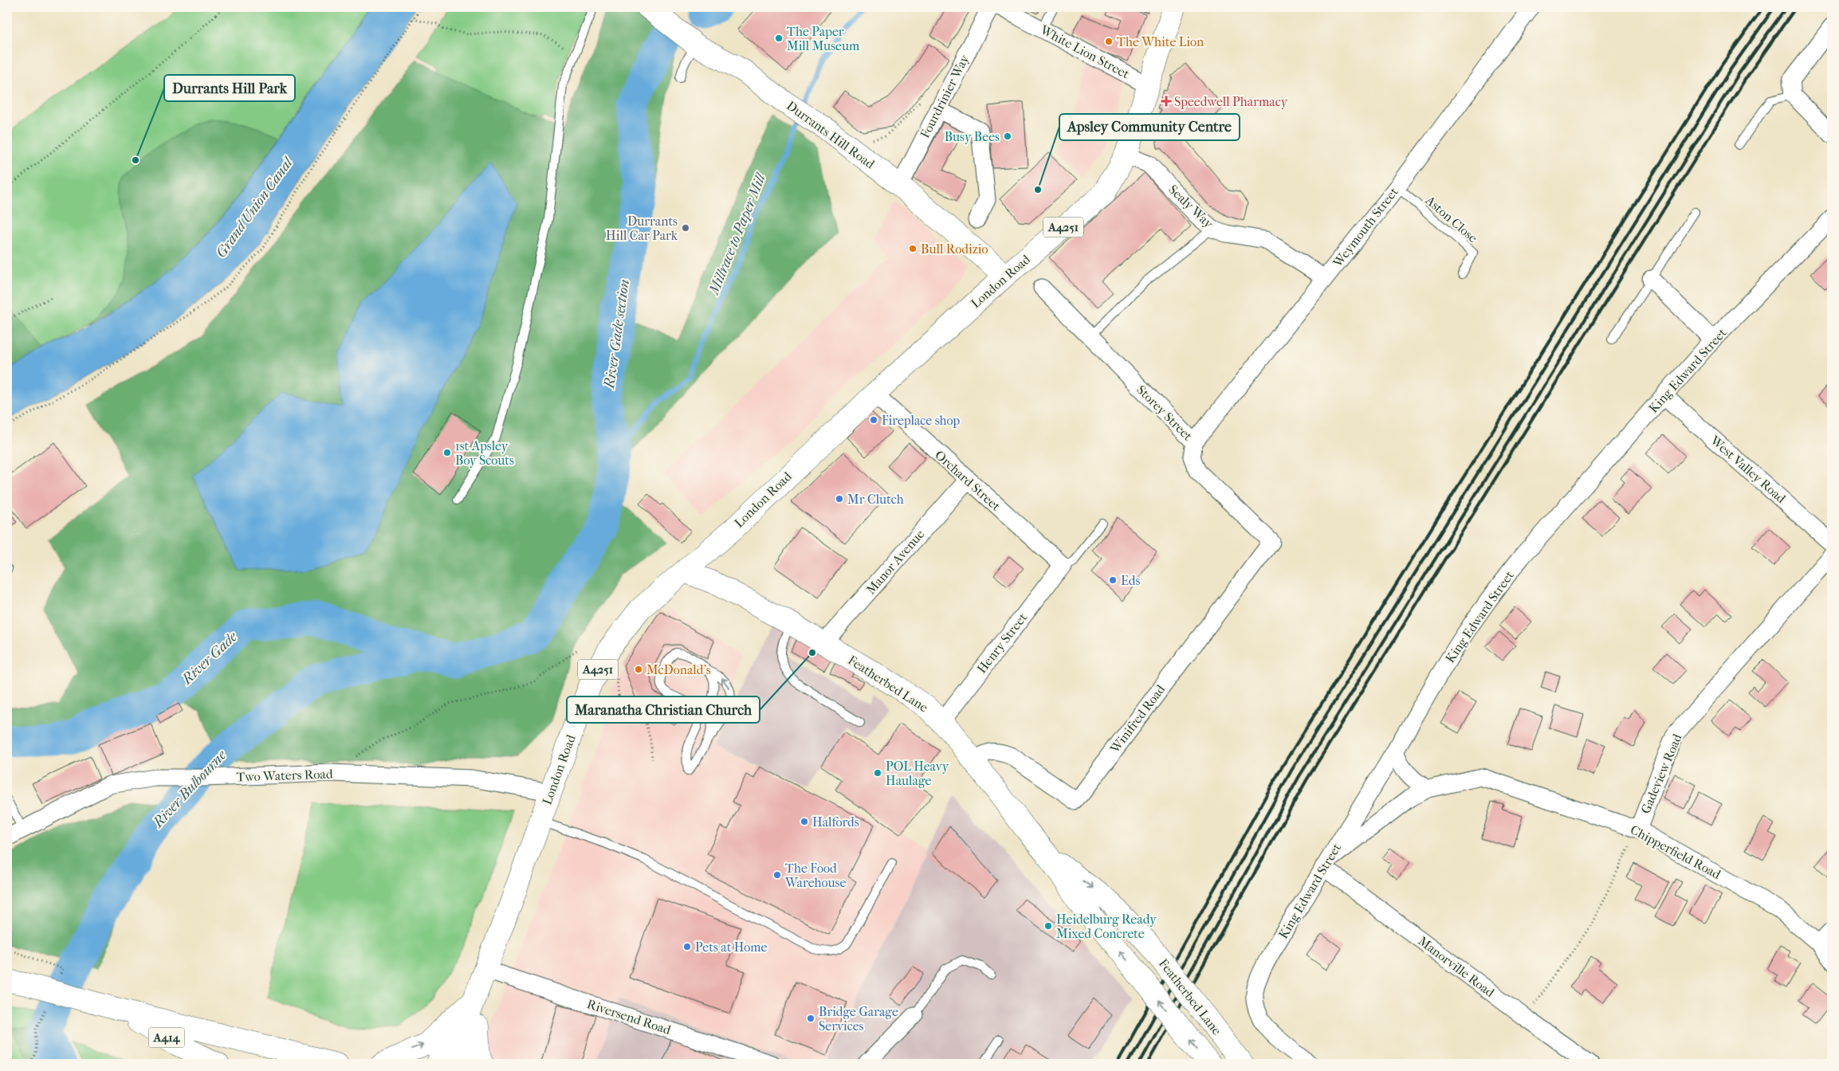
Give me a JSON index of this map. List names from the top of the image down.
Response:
{
  "streets": {
    "main road": [
      "Durrants Hill Road",
      "A4251",
      "London Road",
      "Featherbed Lane",
      "A414"
    ],
    "street": [
      "White Lion Street",
      "Fourdrinier Way",
      "Sealy Way",
      "Weymouth Street",
      "King Edward Street",
      "Storey Street",
      "West Valley Road",
      "Orchard Street",
      "Manor Avenue",
      "Henry Street",
      "Winifred Road",
      "Gadeview Road",
      "Two Waters Road",
      "Chipperfield Road",
      "Manorville Road",
      "Riversend Road"
    ],
    "lane": ["Aston Close"]
  },
  "crossings": [
    ["White Lion Street", "London Road"],
    ["Fourdrinier Way", "Durrants Hill Road"],
    ["Durrants Hill Road", "London Road"],
    ["Sealy Way", "Weymouth Street"],
    ["Sealy Way", "London Road"],
    ["Aston Close", "Weymouth Street"],
    ["A4251", "London Road"],
    ["Weymouth Street", "Storey Street"],
    ["London Road", "Orchard Street"],
    ["London Road", "Featherbed Lane"],
    ["London Road", "Two Waters Road"],
    ["London Road", "Riversend Road"],
    ["King Edward Street", "West Valley Road"],
    ["King Edward Street", "Chipperfield Road"],
    ["King Edward Street", "Manorville Road"],
    ["Storey Street", "Winifred Road"],
    ["Orchard Street", "Manor Avenue"],
    ["Orchard Street", "Henry Street"],
    ["Manor Avenue", "Featherbed Lane"],
    ["Henry Street", "Featherbed Lane"],
    ["Featherbed Lane", "Winifred Road"],
    ["Gadeview Road", "Chipperfield Road"],
    ["Gadeview Road", "Manorville Road"],
    ["Chipperfield Road", "Manorville Road"]
  ],
  "water": [
    "Grand Union Canal",
    "Millrace to Paper Mill",
    "River Gade section",
    "River Gade",
    "River Bulbourne"
  ],
  "places": {
    "other": [
      "The Paper Mill Museum",
      "The White Lion",
      "Busy Bees",
      "Durrants Hill Park",
      "Apsley Community Centre",
      "Durrants Hill Car Park",
      "Bull Rodizio",
      "Fireplace shop",
      "1st Apsley Boy Scouts",
      "Mr Clutch",
      "Eds",
      "Maranatha Christian Church",
      "McDonald's",
      "POL Heavy Haulage",
      "Halfords",
      "The Food Warehouse",
      "Heidelburg Ready Mixed Concrete",
      "Pets at Home",
      "Bridge Garage Services"
    ],
    "health": ["Speedwell Pharmacy"]
  }
}
